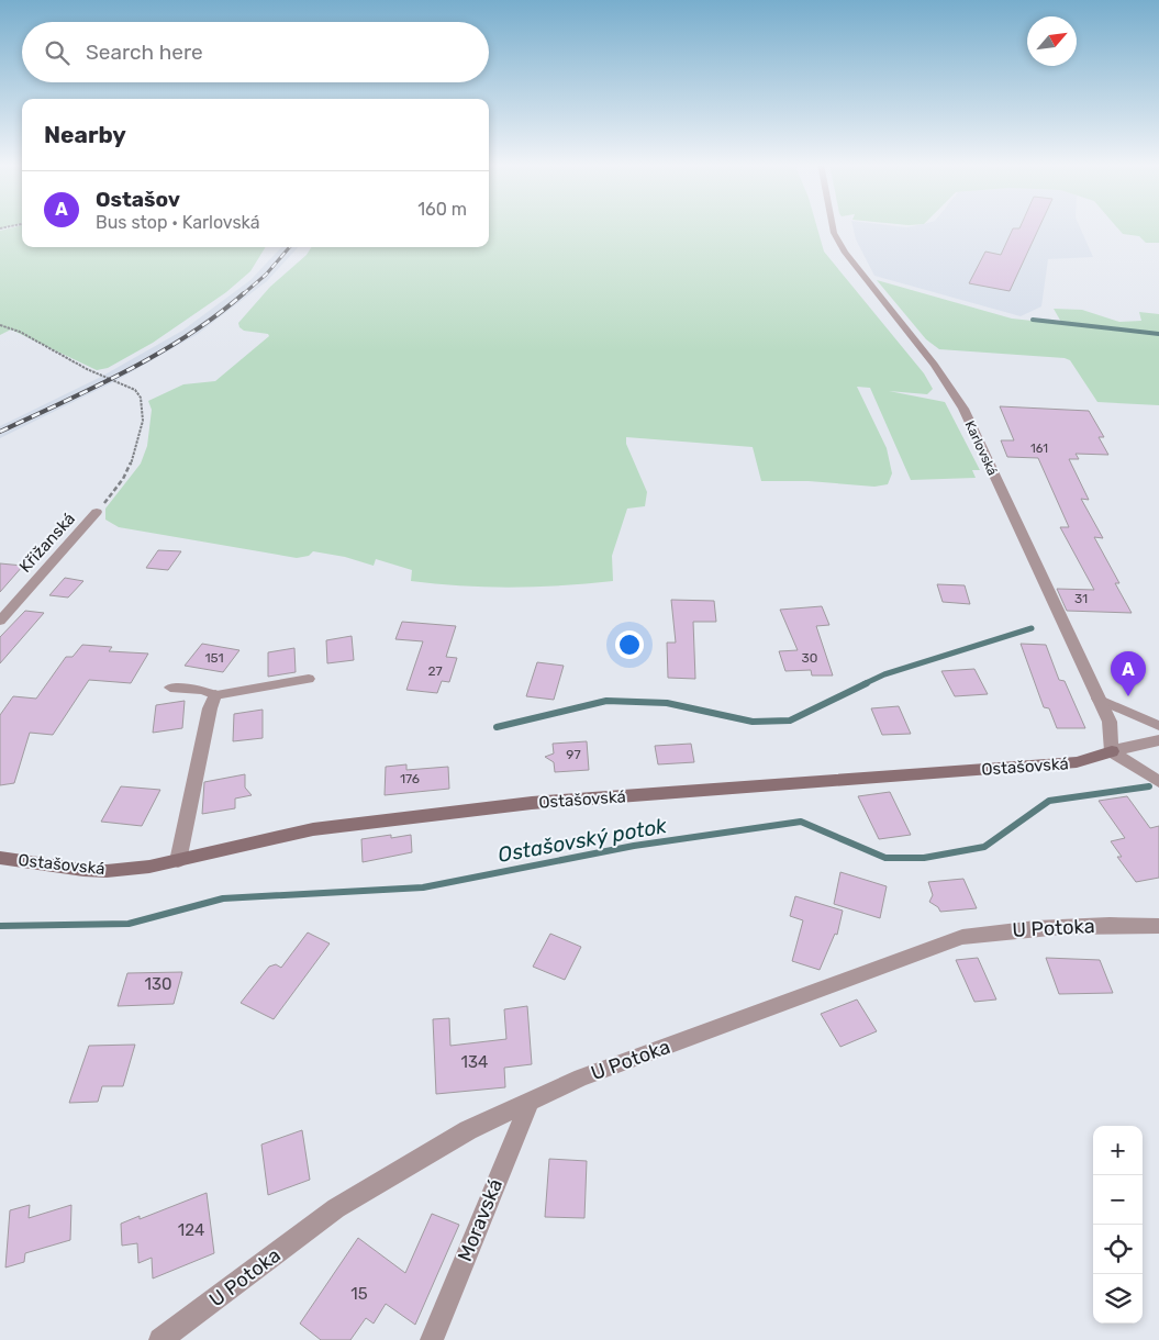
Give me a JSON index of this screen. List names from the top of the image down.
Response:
{
  "streets": {
    "street": [
      "Karlovská",
      "Křižanská",
      "Ostašovská",
      "U Potoka",
      "Moravská"
    ]
  },
  "crossings": [
    ["Karlovská", "Ostašovská"],
    ["U Potoka", "Moravská"]
  ],
  "water": ["Ostašovský potok"],
  "house_numbers": [
    "161",
    "31",
    "151",
    "30",
    "27",
    "97",
    "176",
    "130",
    "134",
    "124",
    "15"
  ],
  "north": "top right",
  "page": {
    "search": "Search here",
    "heading": "Nearby",
    "list": [
      {
        "mark": "A",
        "name": "Ostašov",
        "note": "Bus stop · Karlovská",
        "value": "160 m"
      }
    ],
    "pins": "A",
    "map_buttons": ["+", "−"]
  }
}
